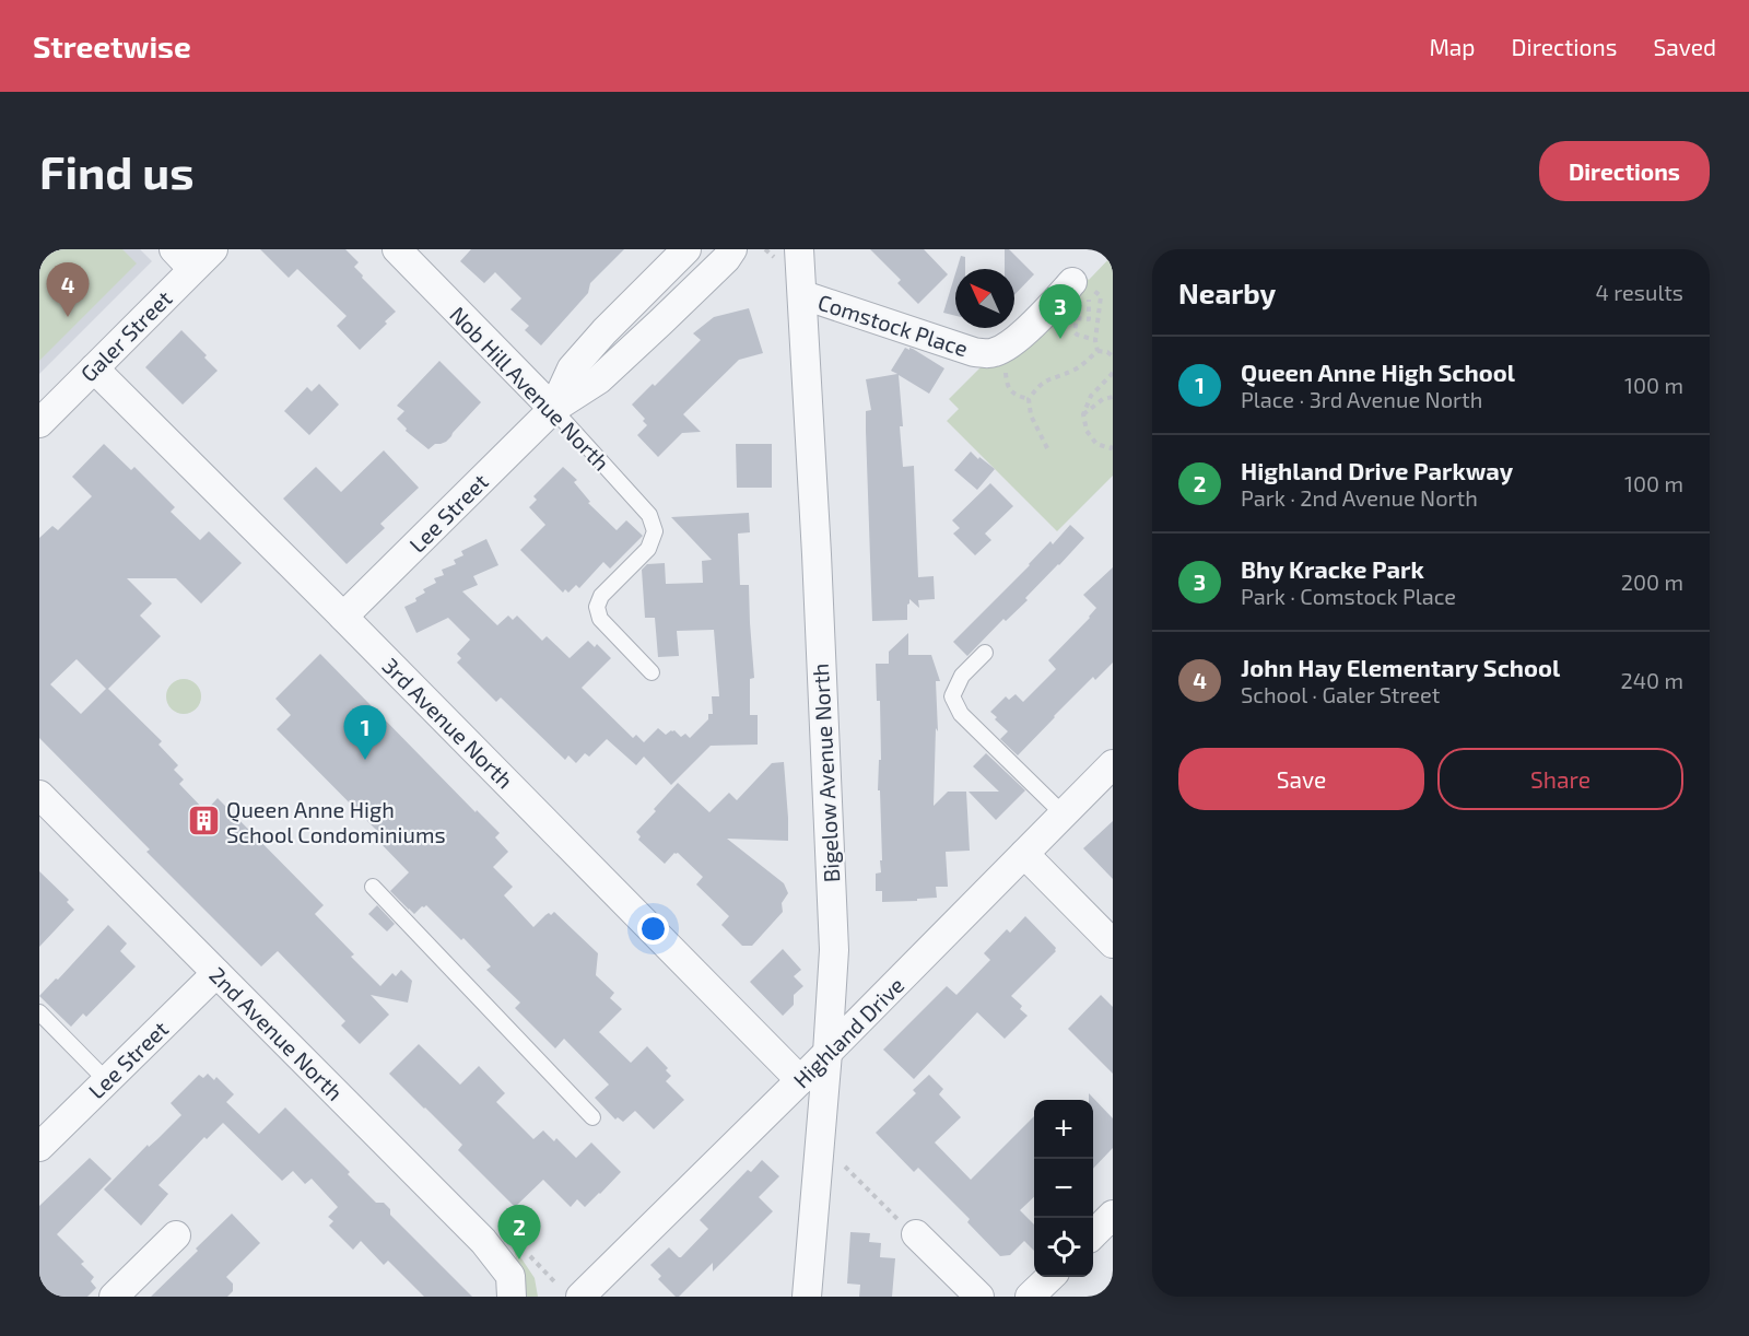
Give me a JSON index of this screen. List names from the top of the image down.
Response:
{
  "streets": {
    "street": [
      "Comstock Place",
      "Galer Street",
      "Nob Hill Avenue North",
      "Lee Street",
      "3rd Avenue North",
      "Bigelow Avenue North",
      "Highland Drive",
      "2nd Avenue North"
    ]
  },
  "crossings": [
    ["Comstock Place", "Bigelow Avenue North"],
    ["Galer Street", "3rd Avenue North"],
    ["Nob Hill Avenue North", "Lee Street"],
    ["Lee Street", "3rd Avenue North"],
    ["Lee Street", "2nd Avenue North"],
    ["3rd Avenue North", "Highland Drive"],
    ["Bigelow Avenue North", "Highland Drive"]
  ],
  "places": {
    "building": ["Queen Anne High School Condominiums"]
  },
  "north": "top left",
  "page": {
    "header": "Streetwise",
    "nav": ["Map", "Directions", "Saved"],
    "buttons": [
      "Directions",
      ["Save", "Share"]
    ],
    "title": "Find us",
    "heading": ["Nearby", "4 results"],
    "pins": [
      "4",
      "3",
      "1",
      "2"
    ],
    "list": [
      {
        "mark": "1",
        "name": "Queen Anne High School",
        "note": "Place · 3rd Avenue North",
        "value": "100 m"
      },
      {
        "mark": "2",
        "name": "Highland Drive Parkway",
        "note": "Park · 2nd Avenue North",
        "value": "100 m"
      },
      {
        "mark": "3",
        "name": "Bhy Kracke Park",
        "note": "Park · Comstock Place",
        "value": "200 m"
      },
      {
        "mark": "4",
        "name": "John Hay Elementary School",
        "note": "School · Galer Street",
        "value": "240 m"
      }
    ],
    "map_buttons": ["+", "−"]
  }
}
